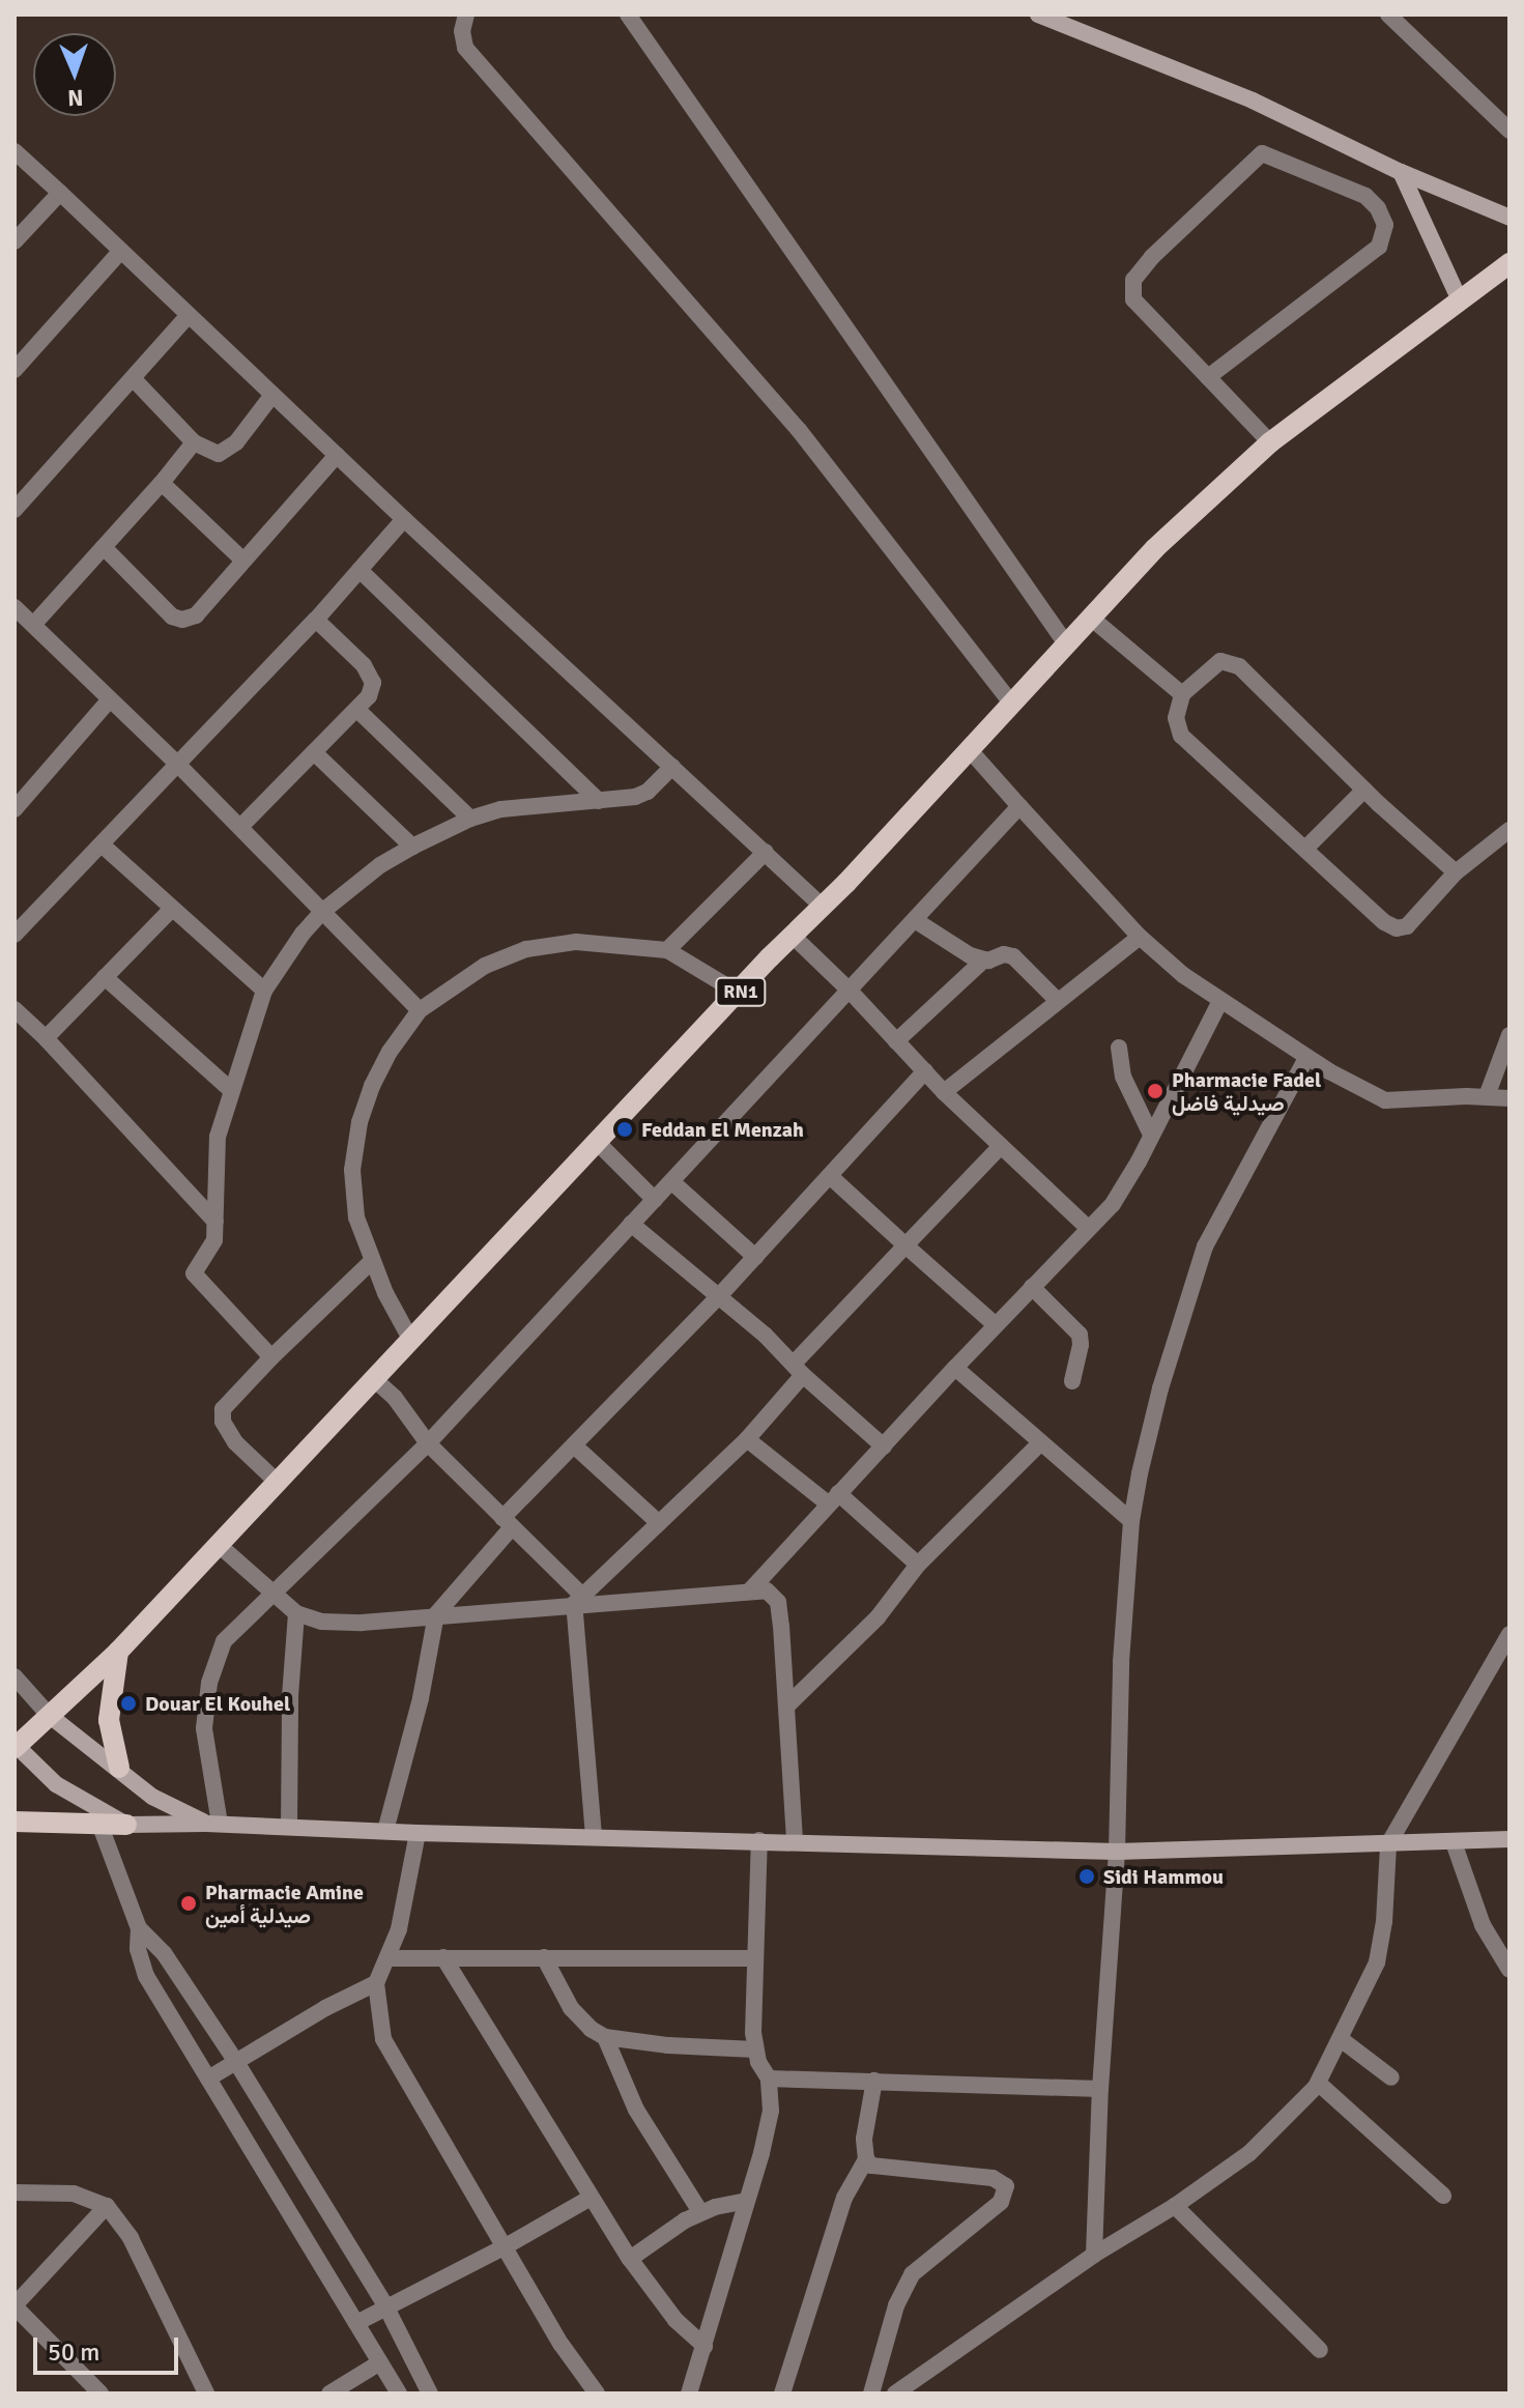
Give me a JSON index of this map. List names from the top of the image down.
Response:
{
  "streets": {
    "main road": ["RN1"]
  },
  "places": [
    "Pharmacie Fadel صيدلية فاضل",
    "Feddan El Menzah",
    "Douar El Kouhel",
    "Sidi Hammou",
    "Pharmacie Amine صيدلية أمين"
  ],
  "scale_bar": "50 m",
  "north": "bottom"
}
